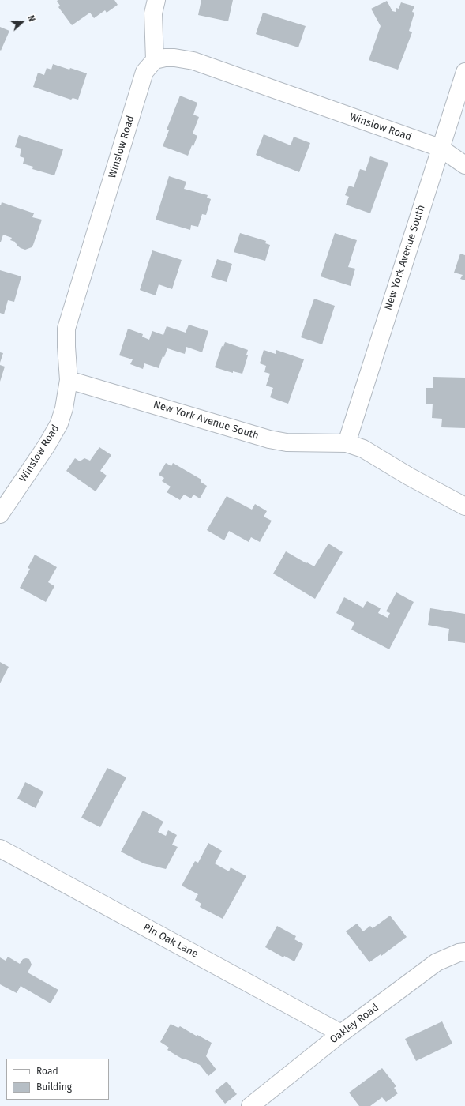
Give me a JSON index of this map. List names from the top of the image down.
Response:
{
  "streets": {
    "street": [
      "Winslow Road",
      "New York Avenue South",
      "Pin Oak Lane",
      "Oakley Road"
    ]
  },
  "crossings": [
    ["Winslow Road", "New York Avenue South"],
    ["Pin Oak Lane", "Oakley Road"]
  ],
  "legend": ["Road", "Building"],
  "north": "right"
}
